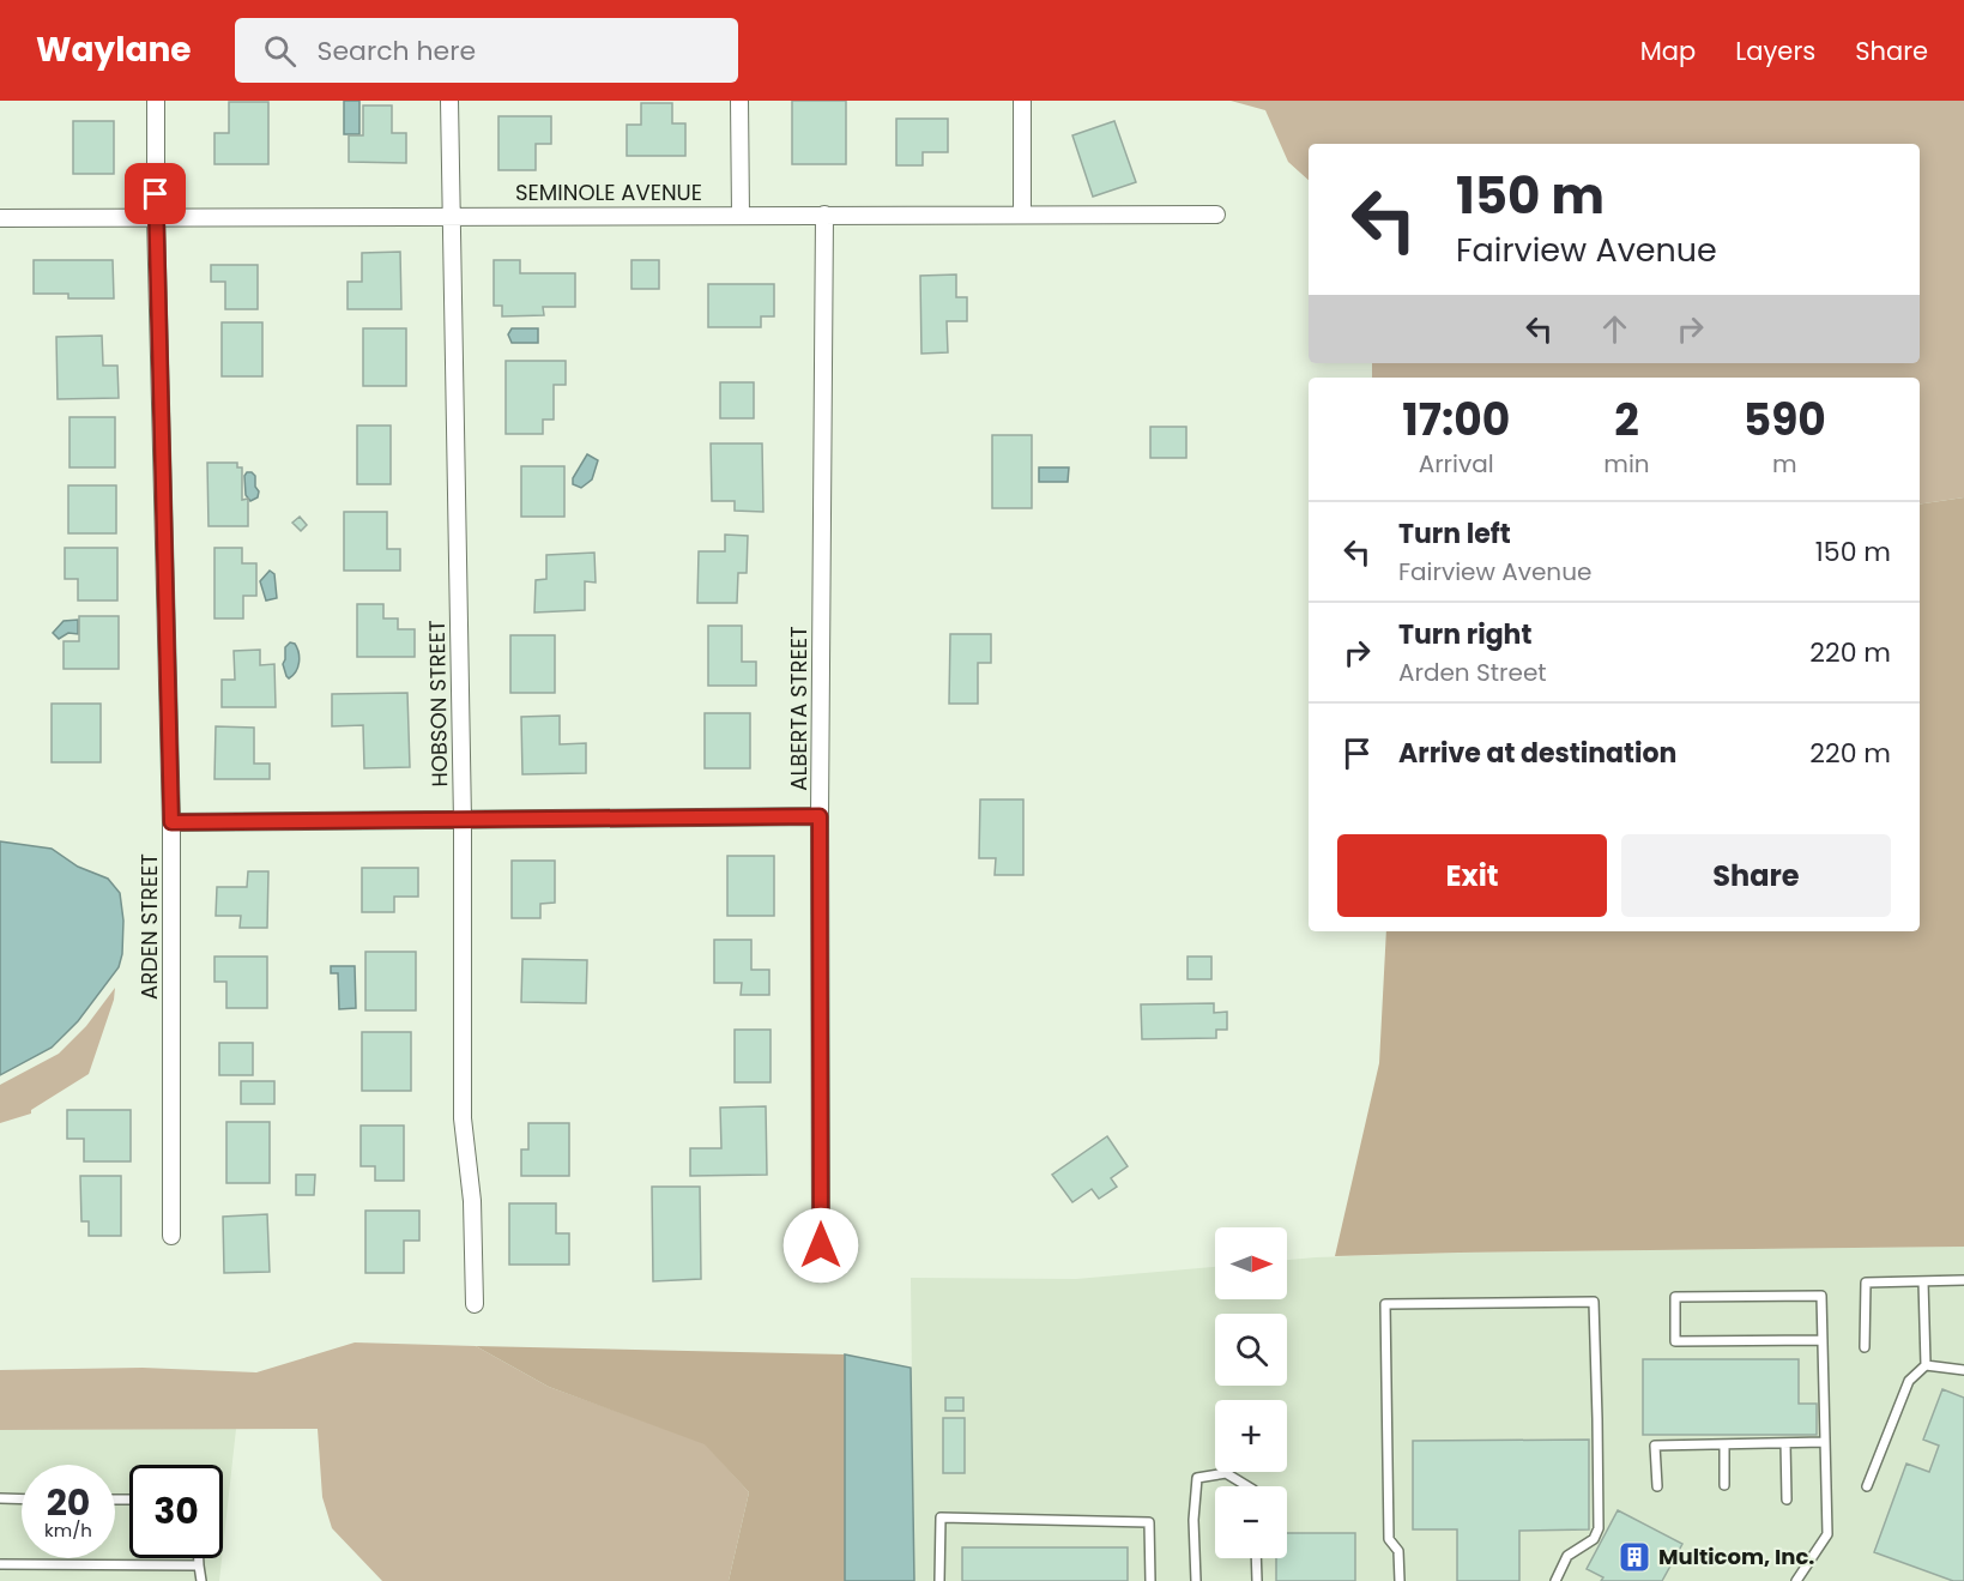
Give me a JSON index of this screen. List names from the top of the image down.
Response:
{
  "streets": {
    "street": [
      "SEMINOLE AVENUE",
      "HOBSON STREET",
      "ALBERTA STREET",
      "ARDEN STREET"
    ]
  },
  "crossings": [
    ["SEMINOLE AVENUE", "HOBSON STREET"],
    ["SEMINOLE AVENUE", "ALBERTA STREET"],
    ["SEMINOLE AVENUE", "ARDEN STREET"]
  ],
  "places": {
    "building": ["Multicom, Inc."]
  },
  "north": "right",
  "page": {
    "header": "Waylane",
    "search": "Search here",
    "nav": ["Map", "Layers", "Share"],
    "turn": ["150 m", "Fairview Avenue"],
    "eta": [
      "17:00",
      "Arrival",
      "2",
      "min",
      "590",
      "m"
    ],
    "list": [
      {
        "name": "Turn left",
        "note": "Fairview Avenue",
        "value": "150 m"
      },
      {
        "name": "Turn right",
        "note": "Arden Street",
        "value": "220 m"
      },
      {
        "name": "Arrive at destination",
        "value": "220 m"
      }
    ],
    "buttons": ["Exit", "Share"],
    "map_buttons": ["+", "−"],
    "speed": "20 km/h",
    "limit": "30"
  }
}
